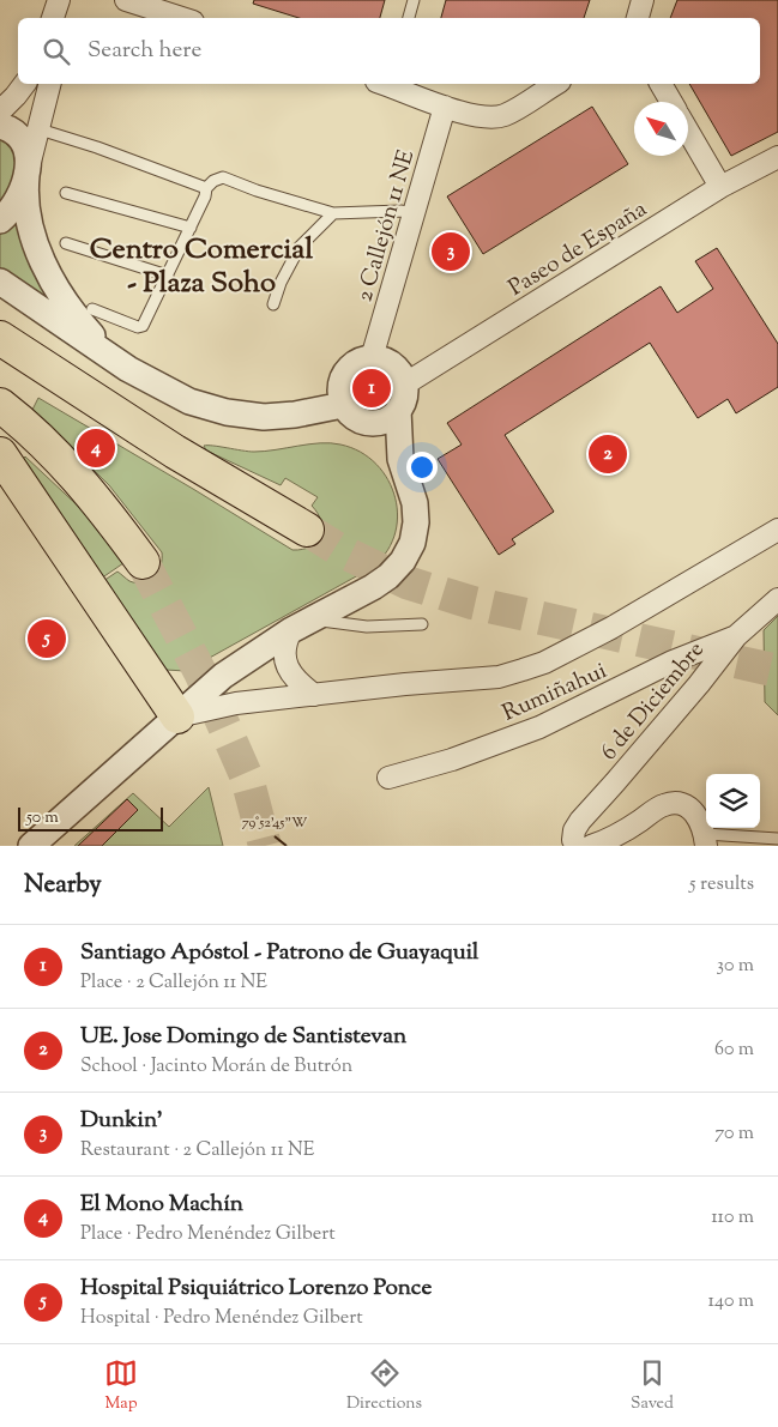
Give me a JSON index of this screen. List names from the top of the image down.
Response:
{
  "streets": {
    "street": [
      "2 Callejón 11 NE",
      "Paseo de España",
      "Rumiñahui",
      "6 de Diciembre"
    ]
  },
  "crossings": [
    ["2 Callejón 11 NE", "Paseo de España"],
    ["Rumiñahui", "6 de Diciembre"]
  ],
  "districts": ["Centro Comercial - Plaza Soho"],
  "scale_bar": "50 m",
  "north": "top left",
  "page": {
    "search": "Search here",
    "pins": [
      "3",
      "1",
      "4",
      "2",
      "5"
    ],
    "scale": "50 m",
    "heading": ["Nearby", "5 results"],
    "list": [
      {
        "mark": "1",
        "name": "Santiago Apóstol - Patrono de Guayaquil",
        "note": "Place · 2 Callejón 11 NE",
        "value": "30 m"
      },
      {
        "mark": "2",
        "name": "UE. Jose Domingo de Santistevan",
        "note": "School · Jacinto Morán de Butrón",
        "value": "60 m"
      },
      {
        "mark": "3",
        "name": "Dunkin'",
        "note": "Restaurant · 2 Callejón 11 NE",
        "value": "70 m"
      },
      {
        "mark": "4",
        "name": "El Mono Machín",
        "note": "Place · Pedro Menéndez Gilbert",
        "value": "110 m"
      },
      {
        "mark": "5",
        "name": "Hospital Psiquiátrico Lorenzo Ponce",
        "note": "Hospital · Pedro Menéndez Gilbert",
        "value": "140 m"
      }
    ],
    "nav": ["Map", "Directions", "Saved"]
  },
  "coordinates": ["79°52'45\"W"]
}
